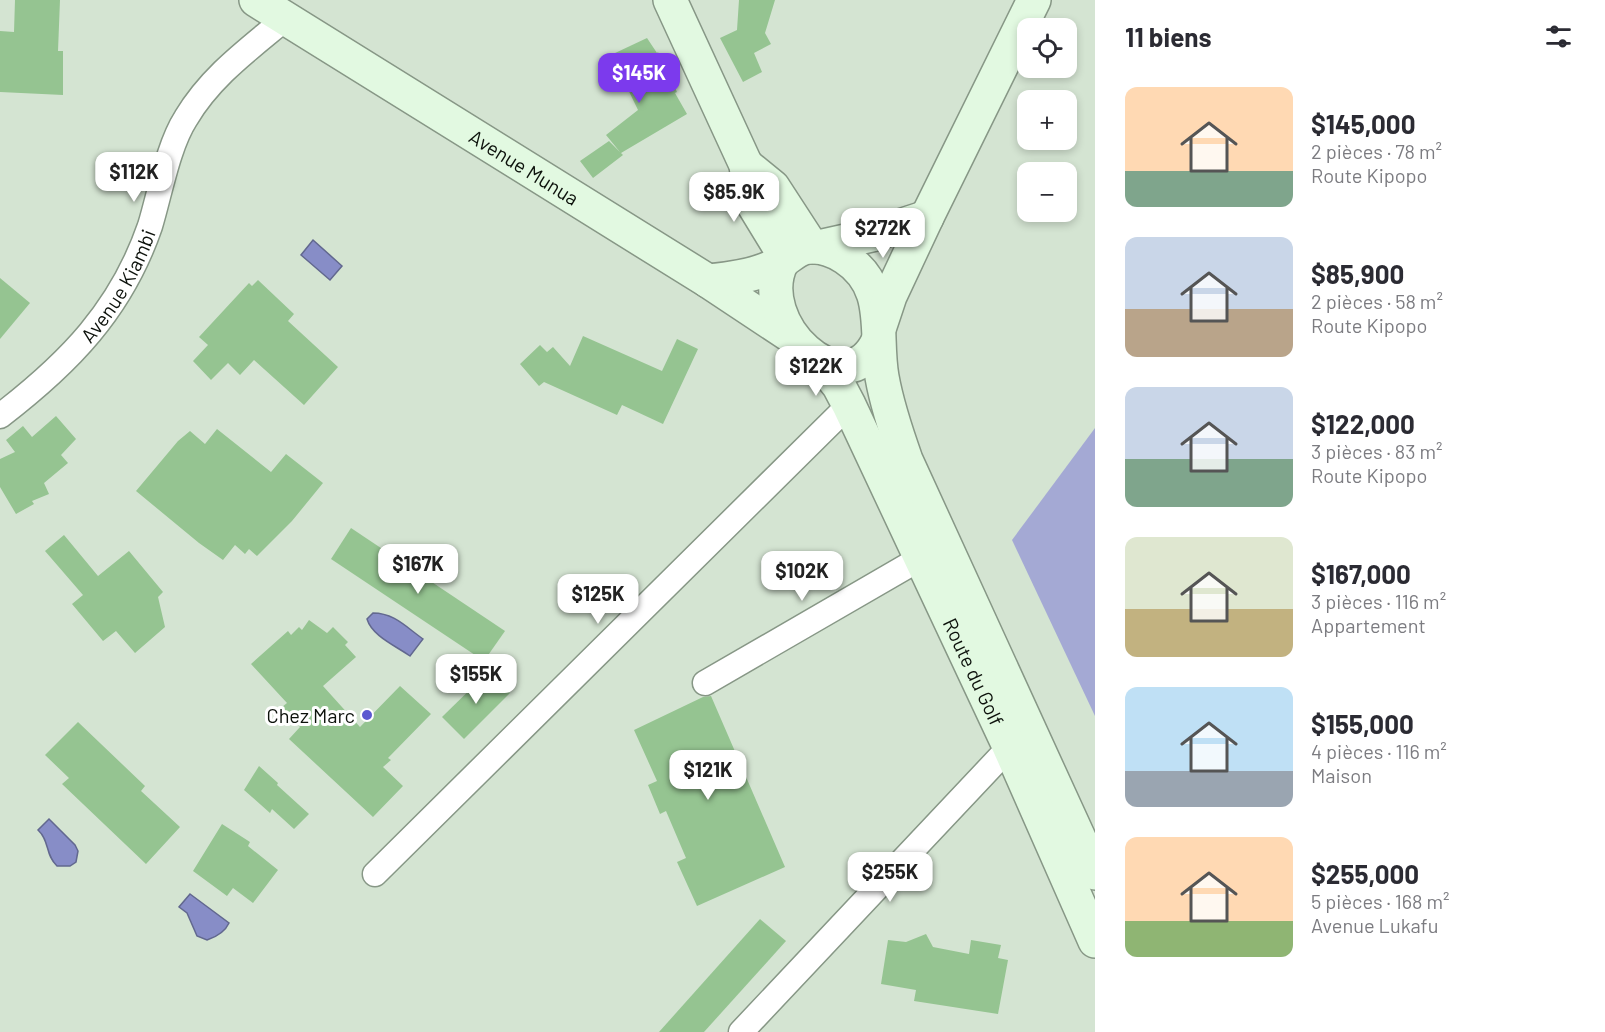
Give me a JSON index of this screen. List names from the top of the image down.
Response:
{
  "streets": {
    "main road": ["Avenue Munua", "Route du Golf"],
    "street": ["Avenue Kiambi"]
  },
  "crossings": [
    ["Avenue Munua", "Avenue Kiambi"],
    ["Avenue Munua", "Route du Golf"]
  ],
  "places": ["Chez Marc"],
  "page": {
    "heading": "11 biens",
    "map_buttons": ["+", "−"],
    "price": [
      "$145K",
      "$112K",
      "$85.9K",
      "$272K",
      "$122K",
      "$167K",
      "$102K",
      "$125K",
      "$155K",
      "$121K",
      "$255K"
    ],
    "list": [
      {
        "name": "$145,000",
        "note": "2 pièces · 78 m² · Route Kipopo"
      },
      {
        "name": "$85,900",
        "note": "2 pièces · 58 m² · Route Kipopo"
      },
      {
        "name": "$122,000",
        "note": "3 pièces · 83 m² · Route Kipopo"
      },
      {
        "name": "$167,000",
        "note": "3 pièces · 116 m² · Appartement"
      },
      {
        "name": "$155,000",
        "note": "4 pièces · 116 m² · Maison"
      },
      {
        "name": "$255,000",
        "note": "5 pièces · 168 m² · Avenue Lukafu"
      }
    ]
  }
}
